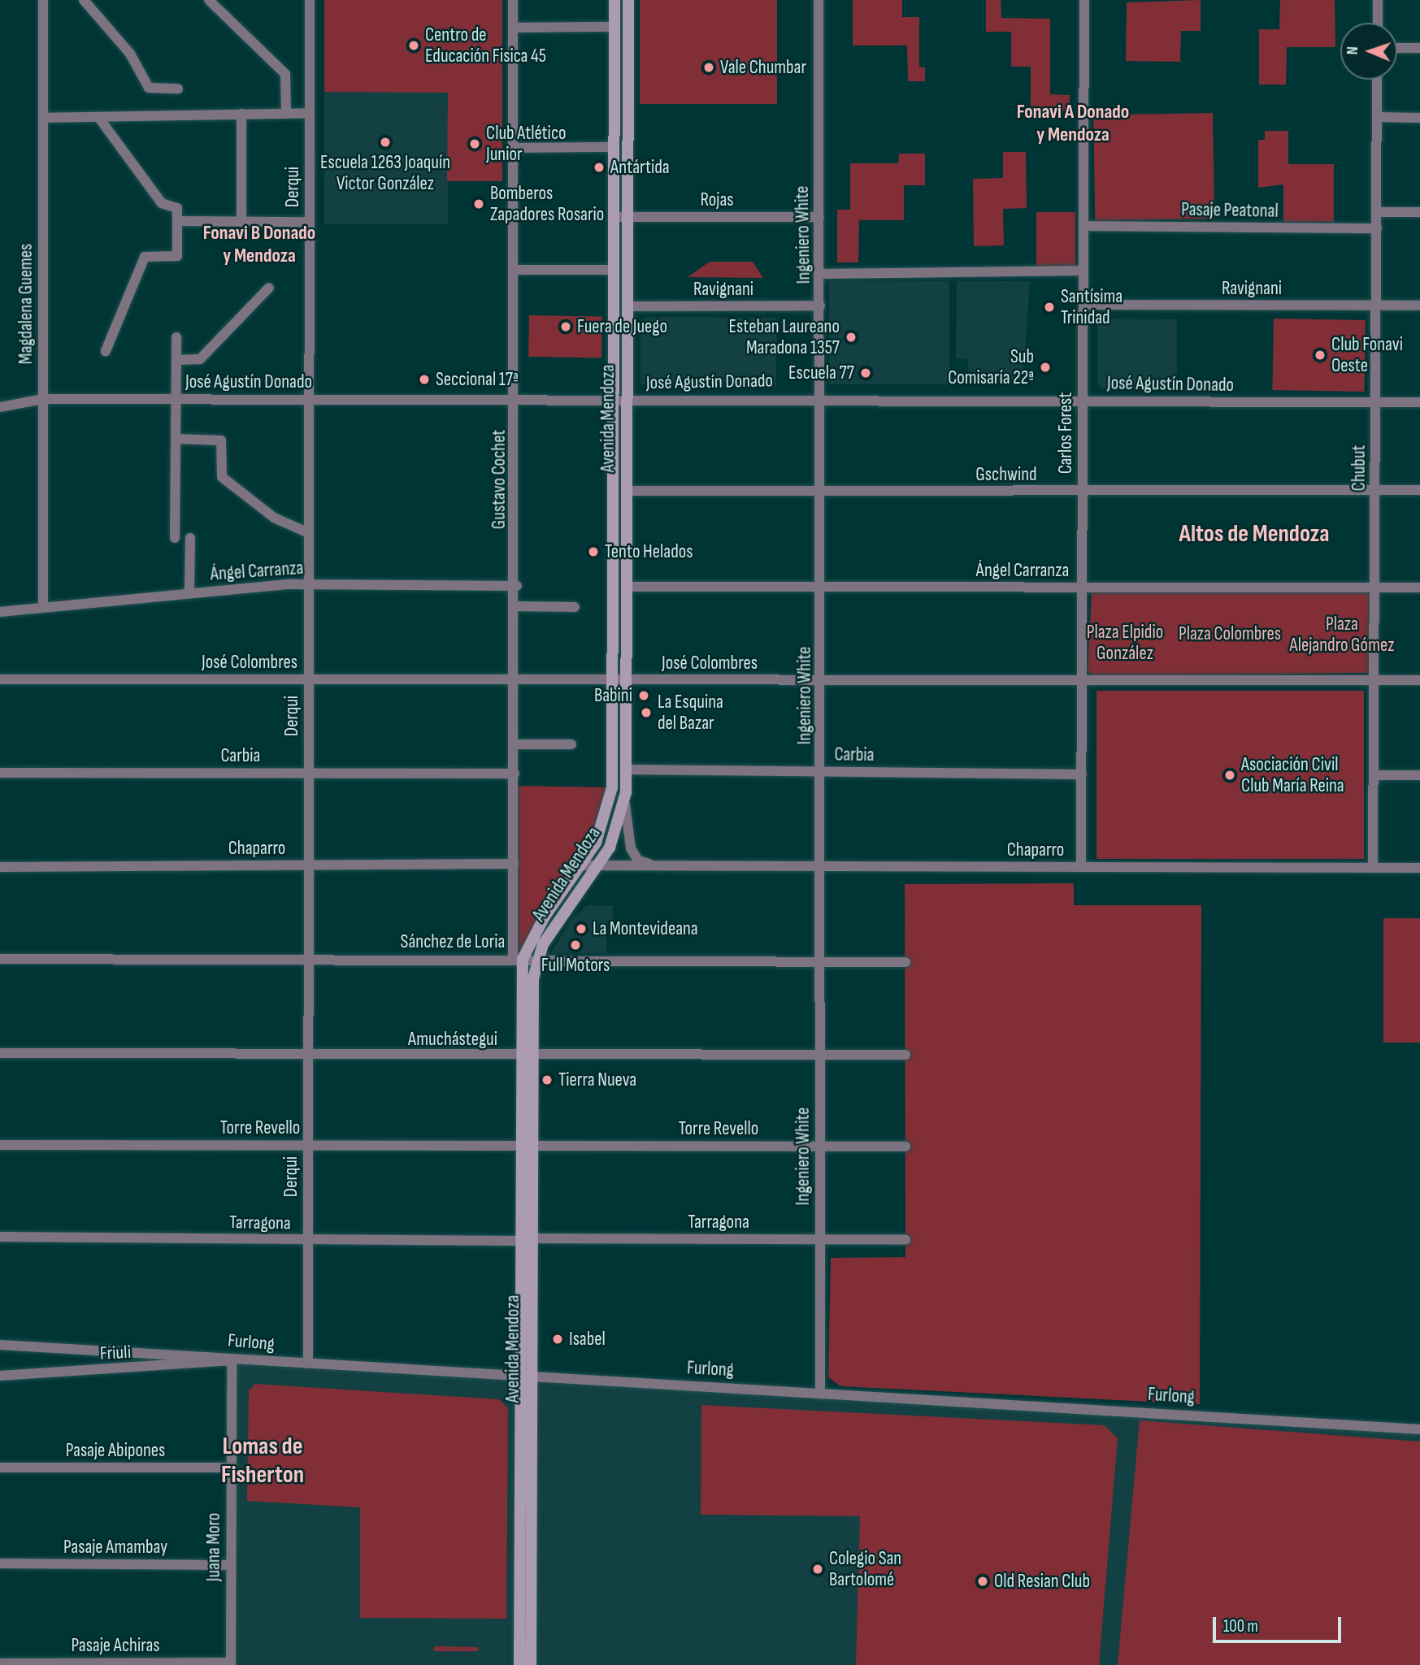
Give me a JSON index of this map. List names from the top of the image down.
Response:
{
  "streets": {
    "main road": ["Avenida Mendoza"],
    "street": [
      "Derqui",
      "Rojas",
      "Pasaje Peatonal",
      "Ingeniero White",
      "Ravignani",
      "Magdalena Guemes",
      "José Agustín Donado",
      "Carlos Forest",
      "Chubut",
      "Gschwind",
      "Gustavo Cochet",
      "Ángel Carranza",
      "José Colombres",
      "Carbia",
      "Chaparro",
      "Sánchez de Loria",
      "Amuchástegui",
      "Torre Revello",
      "Tarragona",
      "Furlong",
      "Friuli",
      "Pasaje Abipones",
      "Pasaje Amambay",
      "Juana Moro",
      "Pasaje Achiras"
    ]
  },
  "crossings": [
    ["Derqui", "José Agustín Donado"],
    ["Derqui", "Ángel Carranza"],
    ["Derqui", "José Colombres"],
    ["Derqui", "Carbia"],
    ["Derqui", "Chaparro"],
    ["Derqui", "Sánchez de Loria"],
    ["Derqui", "Amuchástegui"],
    ["Derqui", "Torre Revello"],
    ["Derqui", "Tarragona"],
    ["Derqui", "Furlong"],
    ["Rojas", "Ingeniero White"],
    ["Rojas", "Avenida Mendoza"],
    ["Pasaje Peatonal", "Carlos Forest"],
    ["Pasaje Peatonal", "Chubut"],
    ["Ingeniero White", "Ravignani"],
    ["Ingeniero White", "José Agustín Donado"],
    ["Ingeniero White", "Gschwind"],
    ["Ingeniero White", "Ángel Carranza"],
    ["Ingeniero White", "José Colombres"],
    ["Ingeniero White", "Carbia"],
    ["Ingeniero White", "Chaparro"],
    ["Ingeniero White", "Sánchez de Loria"],
    ["Ingeniero White", "Amuchástegui"],
    ["Ingeniero White", "Torre Revello"],
    ["Ingeniero White", "Tarragona"],
    ["Ingeniero White", "Furlong"],
    ["Ravignani", "Avenida Mendoza"],
    ["Ravignani", "Carlos Forest"],
    ["Ravignani", "Chubut"],
    ["Magdalena Guemes", "José Agustín Donado"],
    ["Magdalena Guemes", "Ángel Carranza"],
    ["José Agustín Donado", "Avenida Mendoza"],
    ["José Agustín Donado", "Carlos Forest"],
    ["José Agustín Donado", "Chubut"],
    ["José Agustín Donado", "Gustavo Cochet"],
    ["Avenida Mendoza", "Gschwind"],
    ["Avenida Mendoza", "Gustavo Cochet"],
    ["Avenida Mendoza", "Ángel Carranza"],
    ["Avenida Mendoza", "José Colombres"],
    ["Avenida Mendoza", "Carbia"],
    ["Avenida Mendoza", "Chaparro"],
    ["Avenida Mendoza", "Sánchez de Loria"],
    ["Avenida Mendoza", "Amuchástegui"],
    ["Avenida Mendoza", "Torre Revello"],
    ["Avenida Mendoza", "Tarragona"],
    ["Avenida Mendoza", "Furlong"],
    ["Carlos Forest", "Gschwind"],
    ["Carlos Forest", "Ángel Carranza"],
    ["Carlos Forest", "José Colombres"],
    ["Carlos Forest", "Carbia"],
    ["Carlos Forest", "Chaparro"],
    ["Chubut", "Gschwind"],
    ["Chubut", "Ángel Carranza"],
    ["Chubut", "José Colombres"],
    ["Chubut", "Chaparro"],
    ["Gustavo Cochet", "Ángel Carranza"],
    ["Gustavo Cochet", "José Colombres"],
    ["Gustavo Cochet", "Carbia"],
    ["Gustavo Cochet", "Chaparro"],
    ["Gustavo Cochet", "Sánchez de Loria"],
    ["Furlong", "Friuli"],
    ["Furlong", "Juana Moro"],
    ["Friuli", "Juana Moro"],
    ["Pasaje Abipones", "Juana Moro"],
    ["Pasaje Amambay", "Juana Moro"],
    ["Juana Moro", "Pasaje Achiras"]
  ],
  "districts": [
    "Fonavi A Donado y Mendoza",
    "Fonavi B Donado y Mendoza",
    "Altos de Mendoza",
    "Lomas de Fisherton"
  ],
  "parks": ["Plaza Alejandro Gómez", "Plaza Elpidio González", "Plaza Colombres"],
  "places": [
    "Centro de Educación Fisica 45",
    "Vale Chumbar",
    "Escuela 1263 Joaquín Victor González",
    "Club Atlético Junior",
    "Antártida",
    "Bomberos Zapadores Rosario",
    "Santísima Trinidad",
    "Fuera de Juego",
    "Esteban Laureano Maradona 1357",
    "Club Fonavi Oeste",
    "Sub Comisaría 22ª",
    "Escuela 77",
    "Seccional 17ª",
    "Tento Helados",
    "Babini",
    "La Esquina del Bazar",
    "Asociación Civil Club María Reina",
    "La Montevideana",
    "Full Motors",
    "Tierra Nueva",
    "Isabel",
    "Colegio San Bartolomé",
    "Old Resian Club"
  ],
  "scale_bar": "100 m",
  "north": "left"
}
